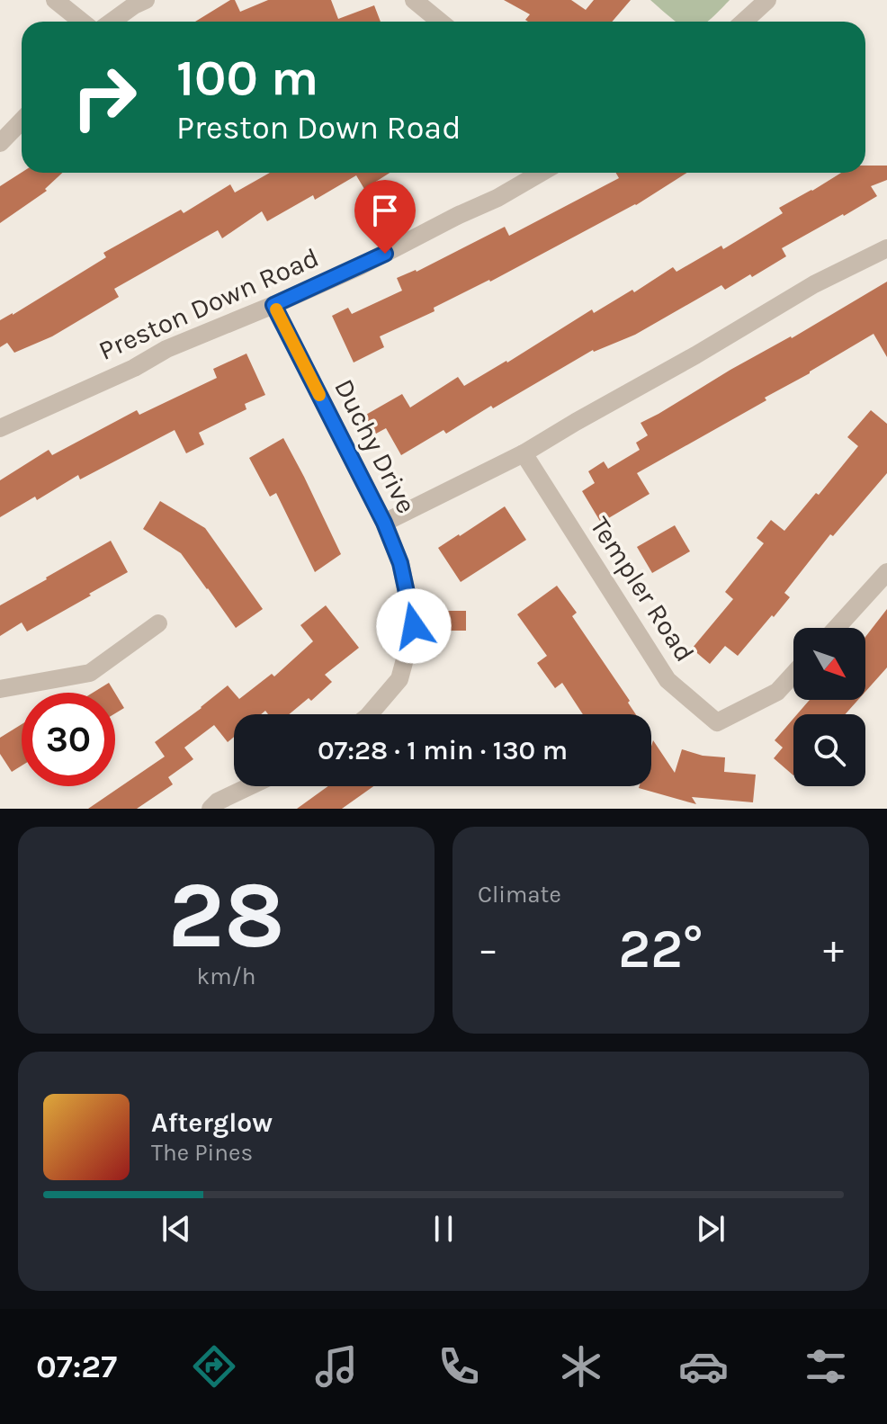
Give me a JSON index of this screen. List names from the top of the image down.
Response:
{
  "streets": {
    "street": ["Preston Down Road", "Duchy Drive", "Templer Road"]
  },
  "crossings": [
    ["Preston Down Road", "Duchy Drive"]
  ],
  "north": "bottom right",
  "page": {
    "turn": ["100 m", "Preston Down Road"],
    "limit": "30",
    "trip": "07:28 · 1 min · 130 m",
    "tile": [
      ["28", "km/h"],
      "Climate"
    ],
    "heat": ["−", "22°", "+"],
    "song": ["Afterglow", "The Pines"],
    "tabs": "07:27"
  }
}
